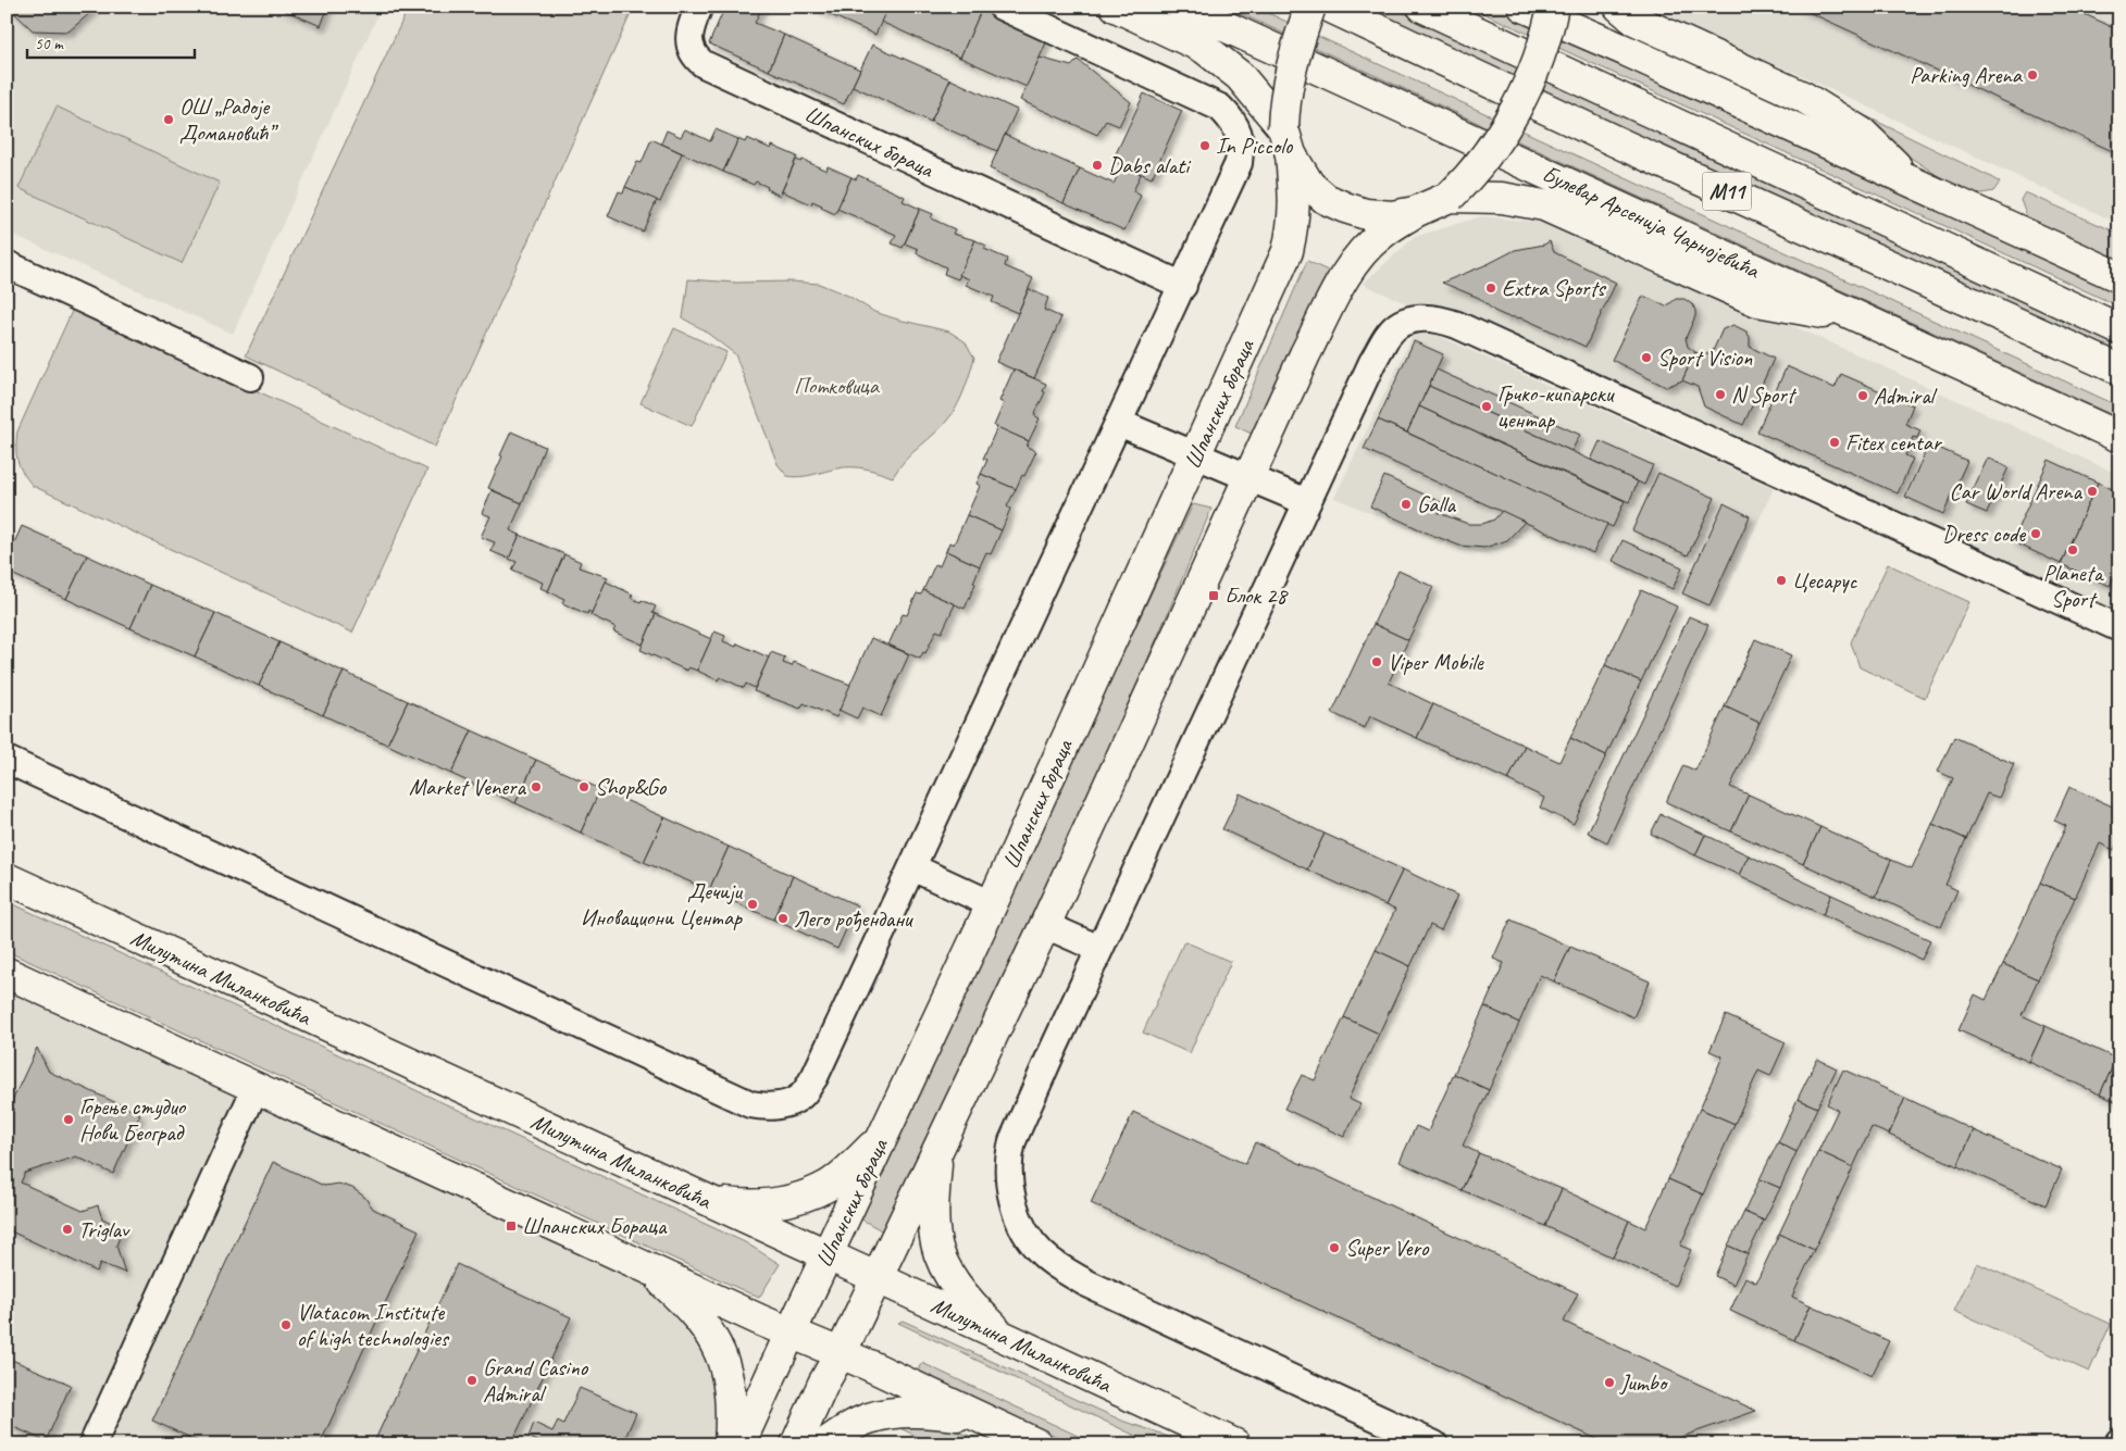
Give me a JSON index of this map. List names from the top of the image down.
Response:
{
  "streets": {
    "main road": [
      "Шпанских бораца",
      "M11",
      "Булевар Арсенија Чарнојевића",
      "Милутина Миланковића"
    ]
  },
  "crossings": [
    ["Шпанских бораца", "Милутина Миланковића"]
  ],
  "parks": ["Потковица"],
  "places": {
    "other": [
      "Parking Arena",
      "ОШ „Радоје Домановић”",
      "In Piccolo",
      "Dabs alati",
      "Extra Sports",
      "Sport Vision",
      "N Sport",
      "Admiral",
      "Грчко-кипарски центар",
      "Fitex centar",
      "Car World Arena",
      "Galla",
      "Dress code",
      "Planeta Sport",
      "Цесарус",
      "Viper Mobile",
      "Market Venera",
      "Shop&Go",
      "Дечији Иновациони Центар",
      "Лего рођендани",
      "Горење студио Нови Београд",
      "Triglav",
      "Super Vero",
      "Vlatacom Institute of high technologies",
      "Grand Casino Admiral",
      "Jumbo"
    ],
    "transit": ["Блок 28", "Шпанских Бораца"]
  },
  "scale_bar": "50 m"
}
